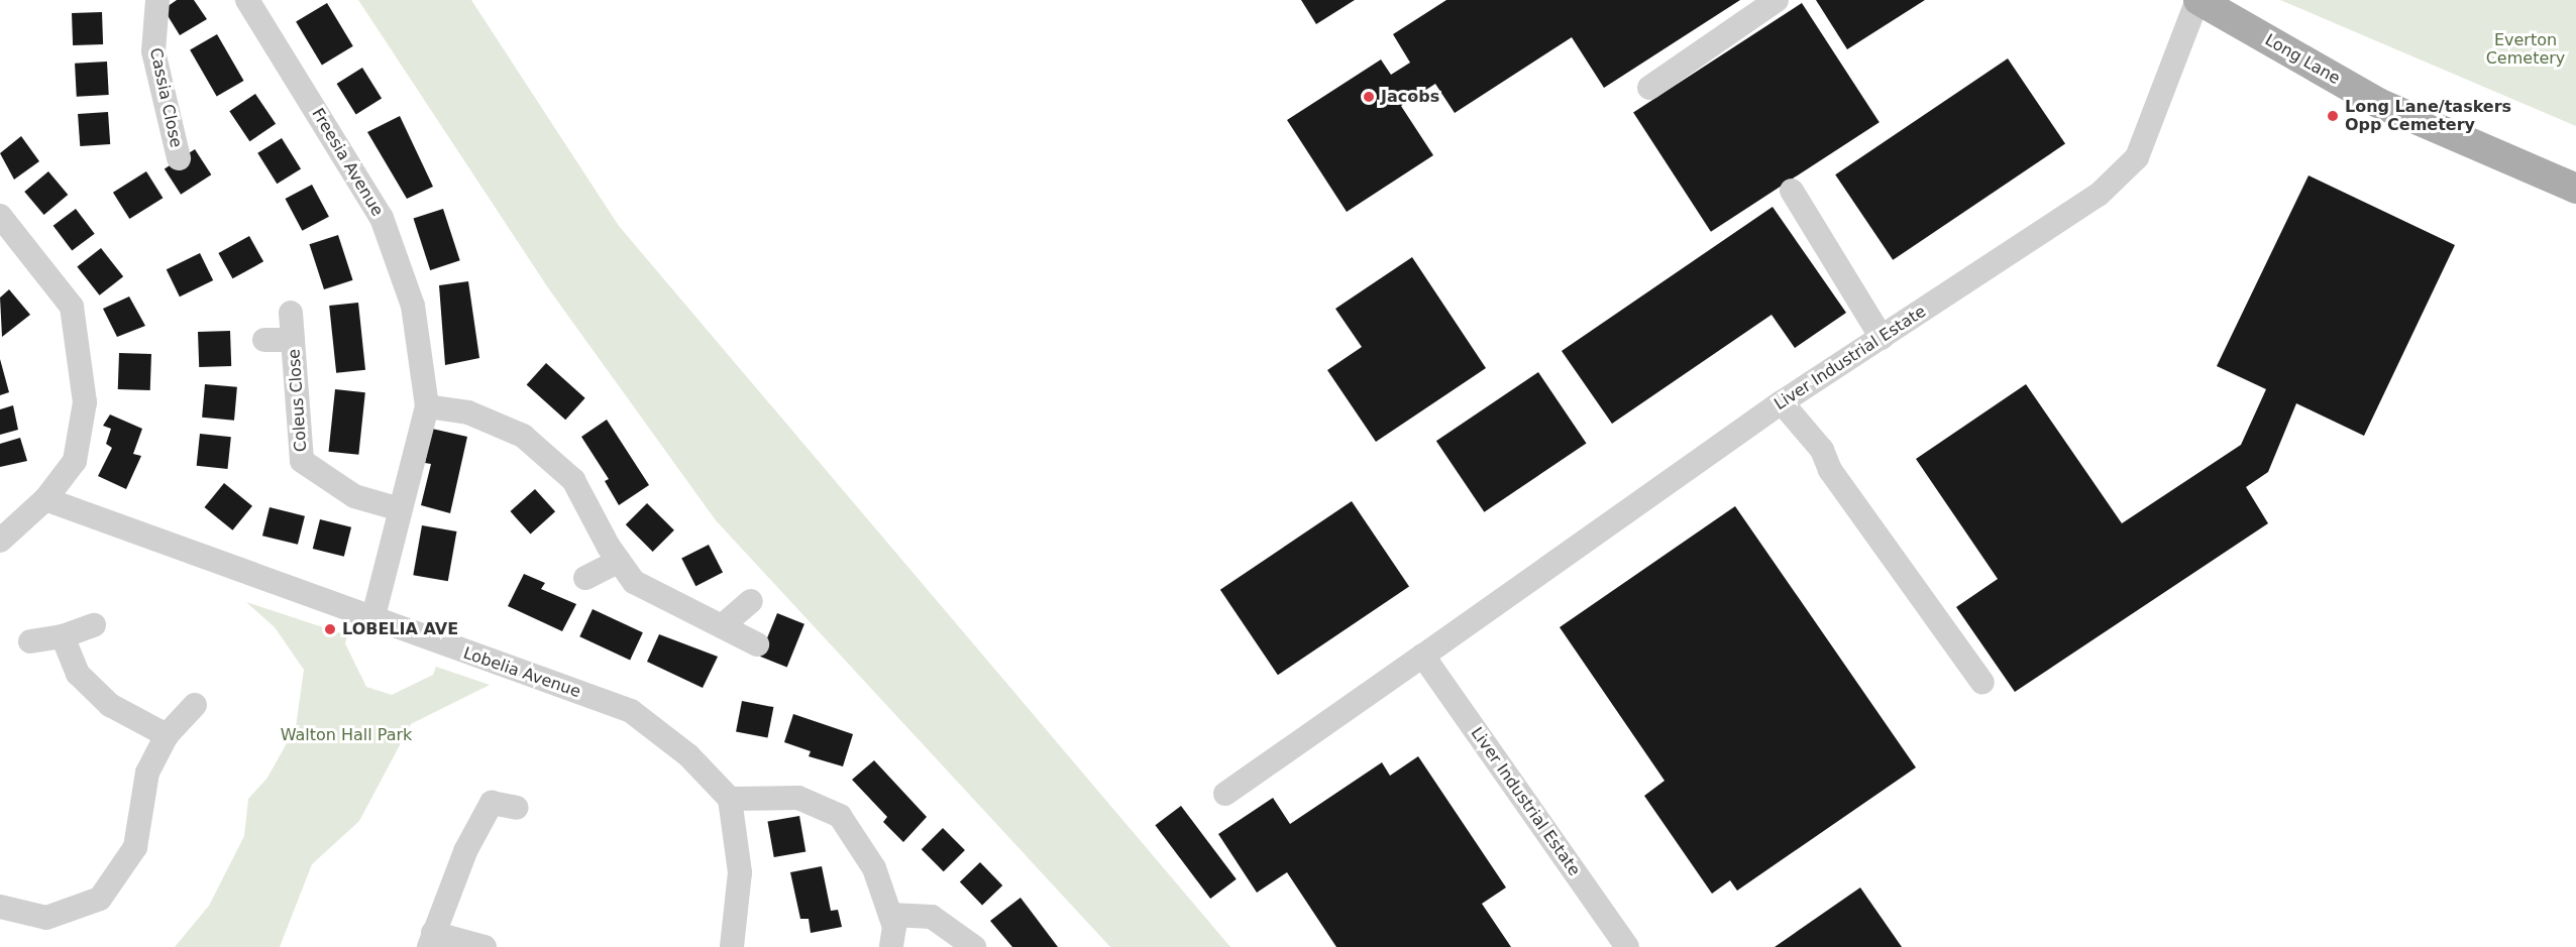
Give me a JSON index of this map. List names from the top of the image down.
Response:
{
  "streets": {
    "main road": ["Long Lane"],
    "street": [
      "Cassia Close",
      "Freesia Avenue",
      "Liver Industrial Estate",
      "Coleus Close",
      "Lobelia Avenue"
    ]
  },
  "crossings": [
    ["Long Lane", "Liver Industrial Estate"],
    ["Freesia Avenue", "Coleus Close"],
    ["Freesia Avenue", "Lobelia Avenue"]
  ],
  "parks": ["Everton Cemetery", "Walton Hall Park"],
  "places": ["Jacobs", "Long Lane/taskers Opp Cemetery", "LOBELIA AVE"]
}
